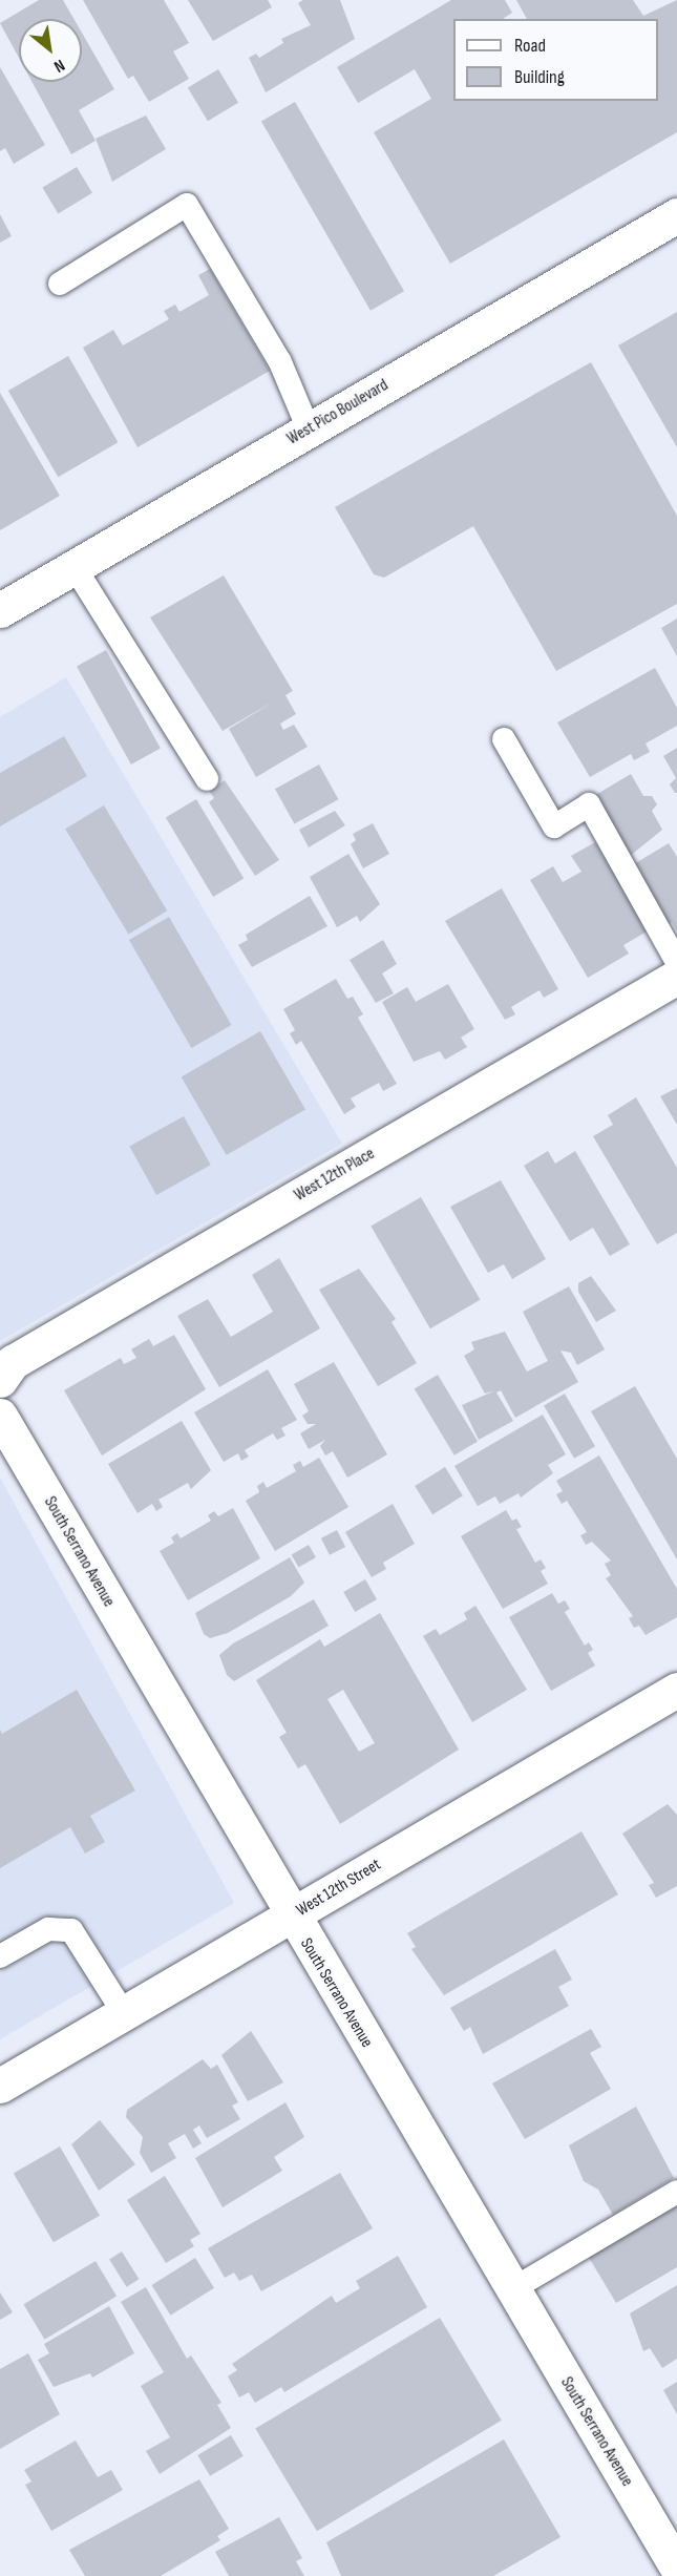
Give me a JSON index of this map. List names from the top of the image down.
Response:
{
  "streets": {
    "street": [
      "West Pico Boulevard",
      "West 12th Place",
      "South Serrano Avenue",
      "West 12th Street"
    ]
  },
  "crossings": [
    ["South Serrano Avenue", "West 12th Street"]
  ],
  "legend": ["Road", "Building"],
  "north": "bottom right"
}
